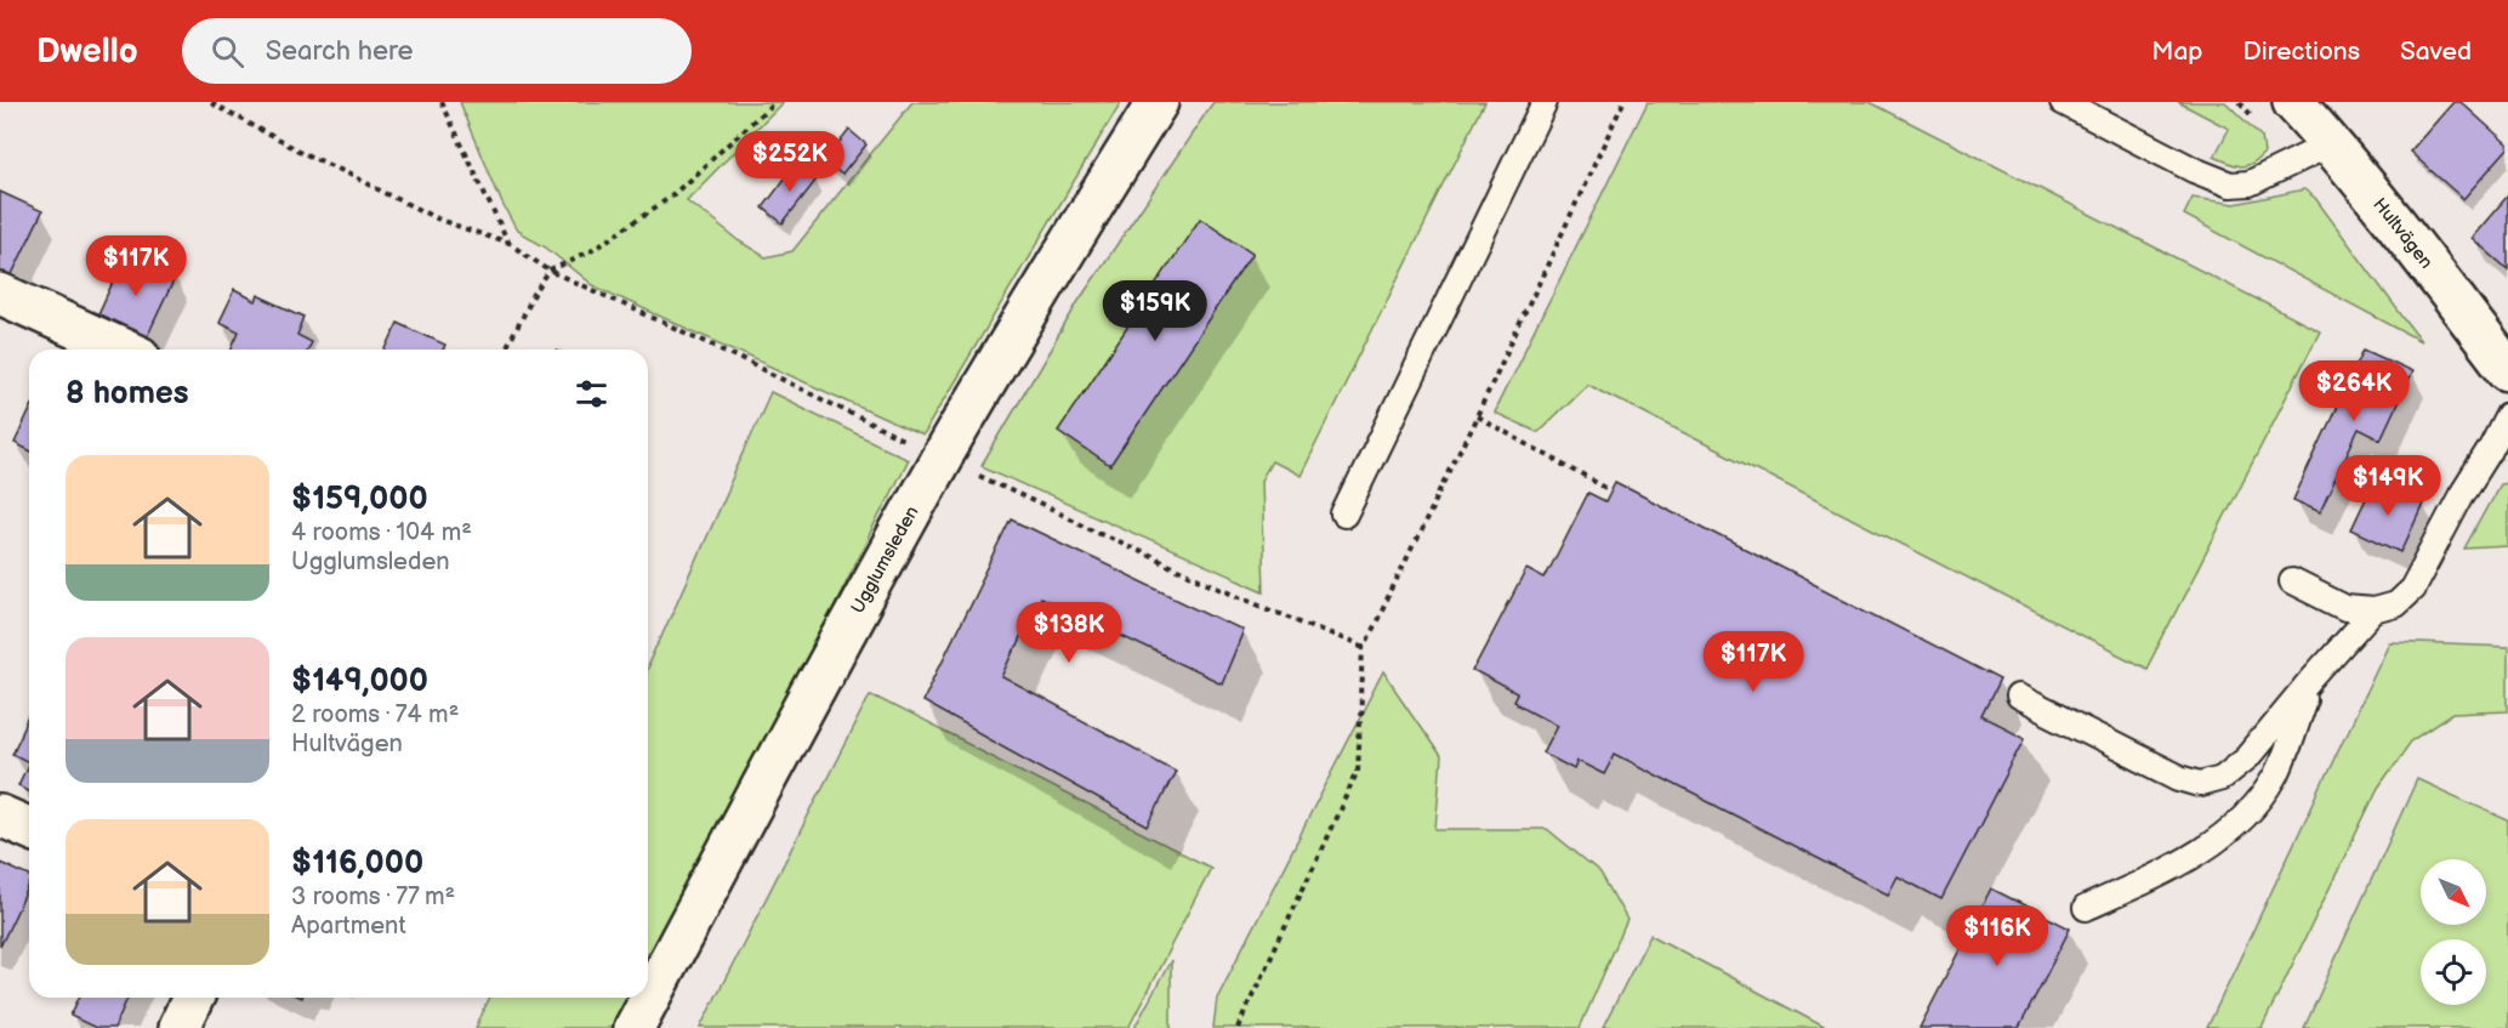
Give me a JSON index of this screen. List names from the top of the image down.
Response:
{
  "streets": {
    "street": ["Hultvägen", "Ugglumsleden"]
  },
  "north": "bottom right",
  "page": {
    "header": "Dwello",
    "search": "Search here",
    "nav": ["Map", "Directions", "Saved"],
    "price": [
      "$252K",
      "$117K",
      "$159K",
      "$264K",
      "$149K",
      "$138K",
      "$117K",
      "$116K"
    ],
    "heading": "8 homes",
    "list": [
      {
        "name": "$159,000",
        "note": "4 rooms · 104 m² · Ugglumsleden"
      },
      {
        "name": "$149,000",
        "note": "2 rooms · 74 m² · Hultvägen"
      },
      {
        "name": "$116,000",
        "note": "3 rooms · 77 m² · Apartment"
      }
    ]
  }
}
